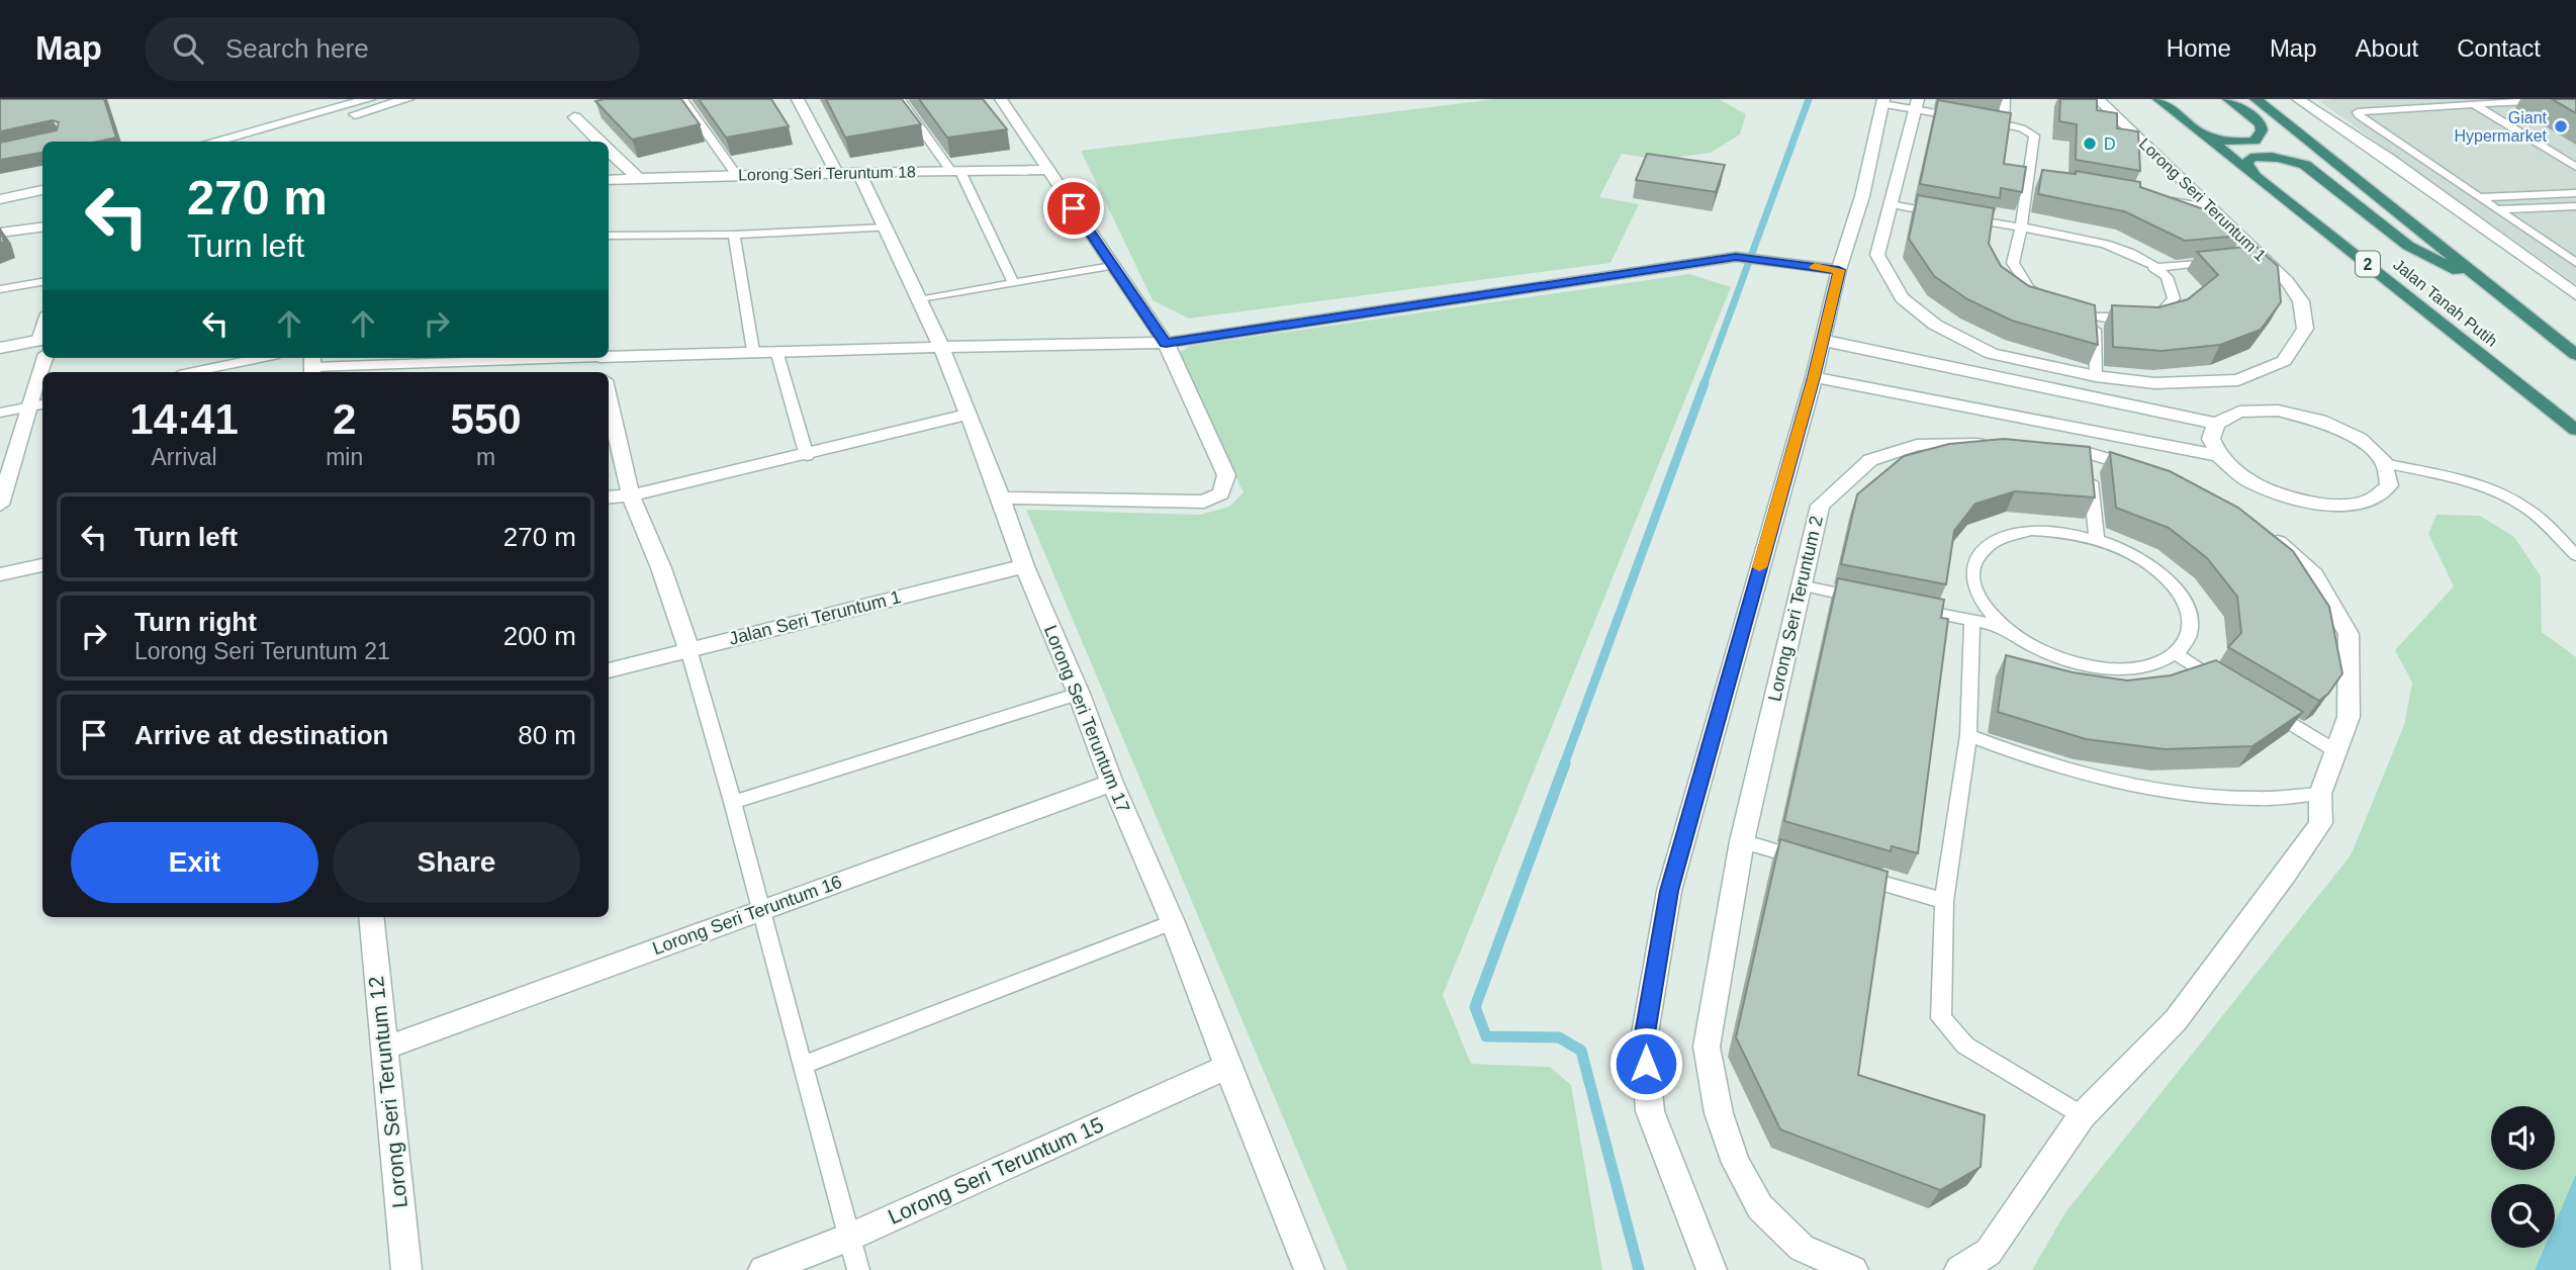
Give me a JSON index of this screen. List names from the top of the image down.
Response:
{
  "streets": {
    "highway": ["2", "Jalan Tanah Putih"],
    "street": [
      "Lorong Seri Teruntum 18",
      "Lorong Seri Teruntum 1",
      "Lorong Seri Teruntum 2",
      "Jalan Seri Teruntum 1",
      "Lorong Seri Teruntum 17",
      "Lorong Seri Teruntum 16",
      "Lorong Seri Teruntum 12",
      "Lorong Seri Teruntum 15"
    ]
  },
  "crossings": [
    ["Lorong Seri Teruntum 18", "Lorong Seri Teruntum 17"],
    ["2", "Jalan Tanah Putih"],
    ["Jalan Seri Teruntum 1", "Lorong Seri Teruntum 17"],
    ["Lorong Seri Teruntum 17", "Lorong Seri Teruntum 16"],
    ["Lorong Seri Teruntum 17", "Lorong Seri Teruntum 15"],
    ["Lorong Seri Teruntum 16", "Lorong Seri Teruntum 12"]
  ],
  "places": ["Giant Hypermarket", "D"],
  "page": {
    "header": "Map",
    "search": "Search here",
    "nav": [
      "Home",
      "Map",
      "About",
      "Contact"
    ],
    "turn": ["270 m", "Turn left"],
    "eta": [
      "14:41",
      "Arrival",
      "2",
      "min",
      "550",
      "m"
    ],
    "list": [
      {
        "name": "Turn left",
        "value": "270 m"
      },
      {
        "name": "Turn right",
        "note": "Lorong Seri Teruntum 21",
        "value": "200 m"
      },
      {
        "name": "Arrive at destination",
        "value": "80 m"
      }
    ],
    "buttons": ["Exit", "Share"]
  }
}
